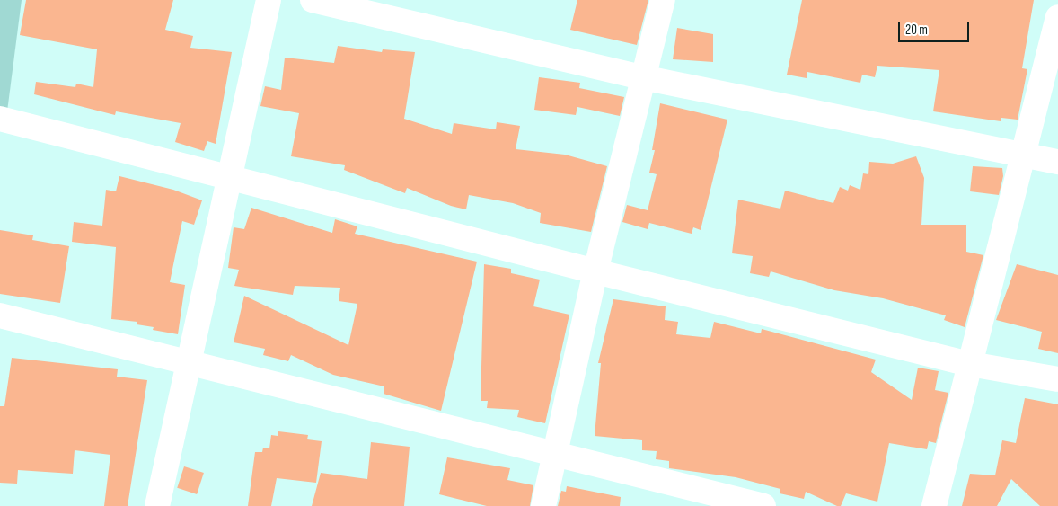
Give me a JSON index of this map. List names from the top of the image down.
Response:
{
  "scale_bar": "20 m"
}
